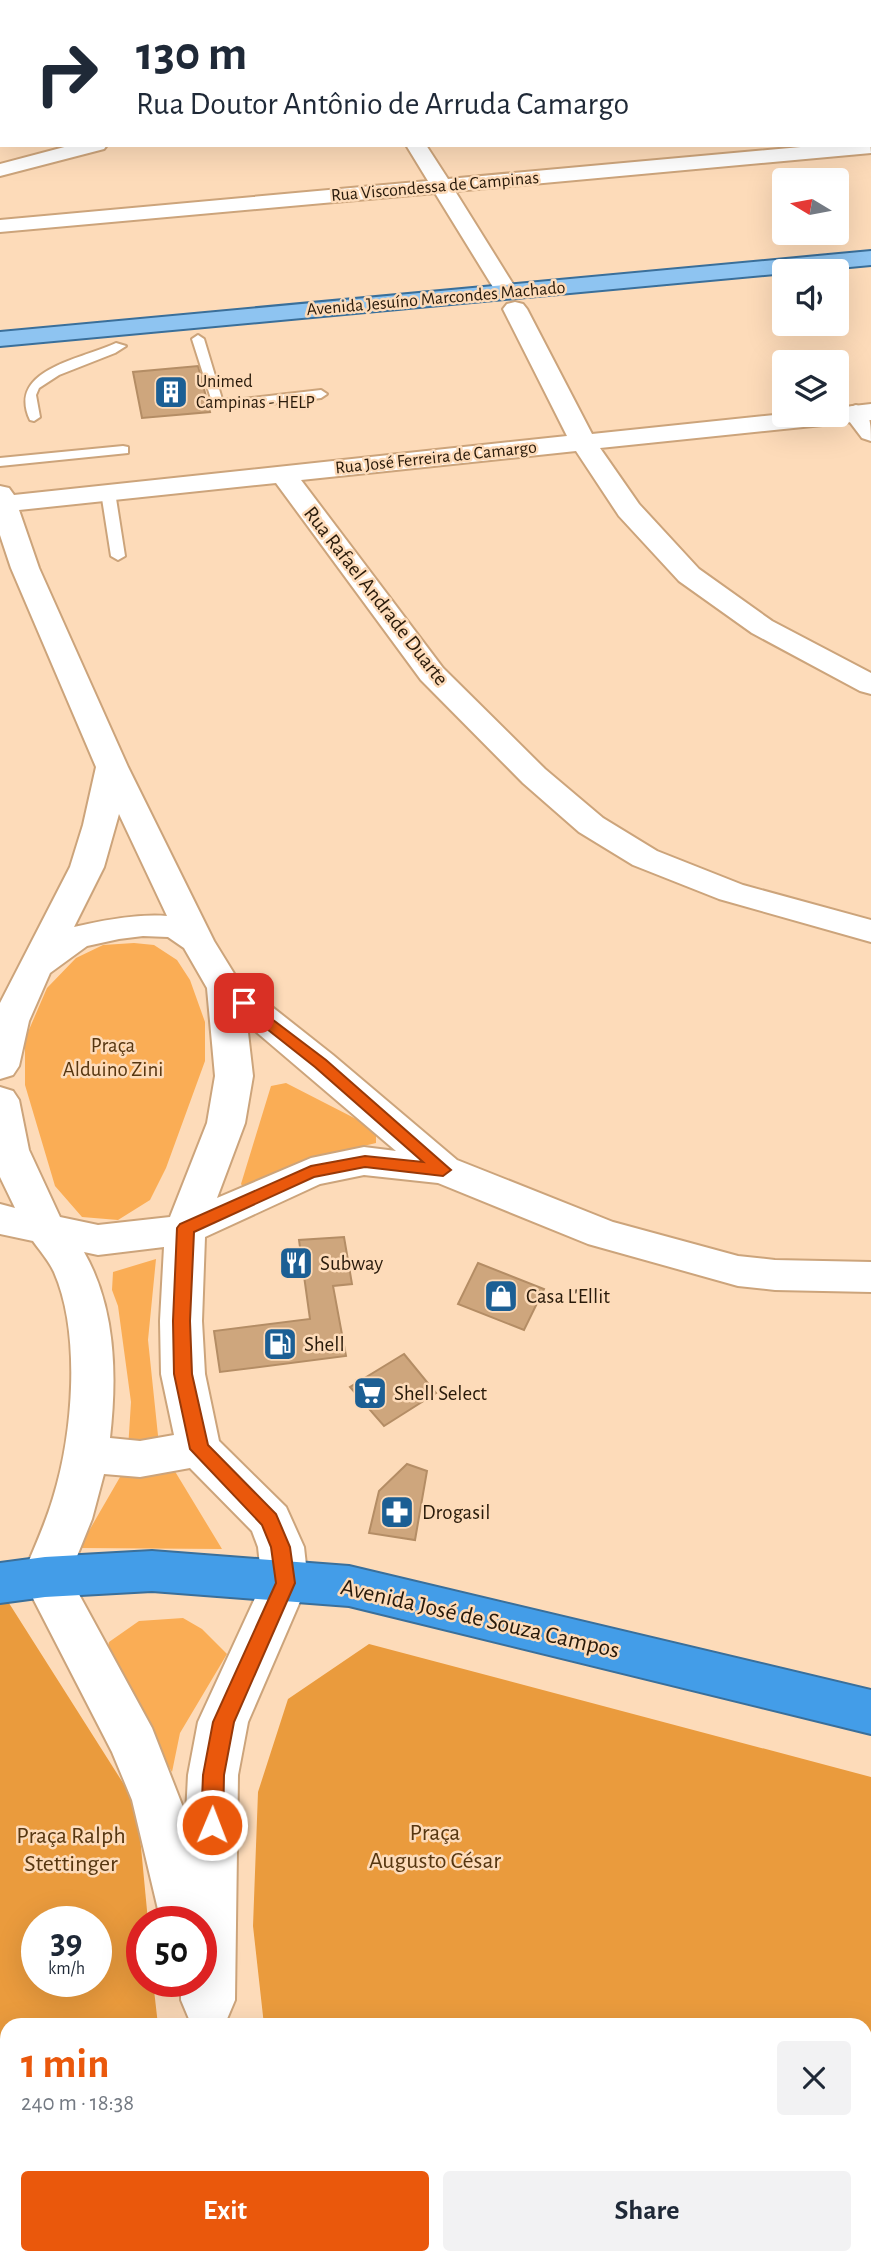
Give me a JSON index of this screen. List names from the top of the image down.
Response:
{
  "streets": {
    "highway": ["Avenida José de Souza Campos"],
    "main road": ["Avenida Jesuíno Marcondes Machado"],
    "street": ["Rua Viscondessa de Campinas", "Rua José Ferreira de Camargo", "Rua Rafael Andrade Duarte"]
  },
  "crossings": [
    ["Rua José Ferreira de Camargo", "Rua Rafael Andrade Duarte"]
  ],
  "parks": ["Praça Alduino Zini", "Praça Augusto César", "Praça Ralph Stettinger"],
  "places": {
    "building": ["Unimed Campinas - HELP"],
    "restaurant": ["Subway"],
    "shop": ["Casa L'Ellit"],
    "fuel station": ["Shell"],
    "supermarket": ["Shell Select"],
    "pharmacy": ["Drogasil"]
  },
  "north": "left",
  "page": {
    "turn": ["130 m", "Rua Doutor Antônio de Arruda Camargo"],
    "speed": "39 km/h",
    "limit": "50",
    "heading": ["1 min", "240 m · 18:38"],
    "buttons": ["Exit", "Share"]
  }
}
